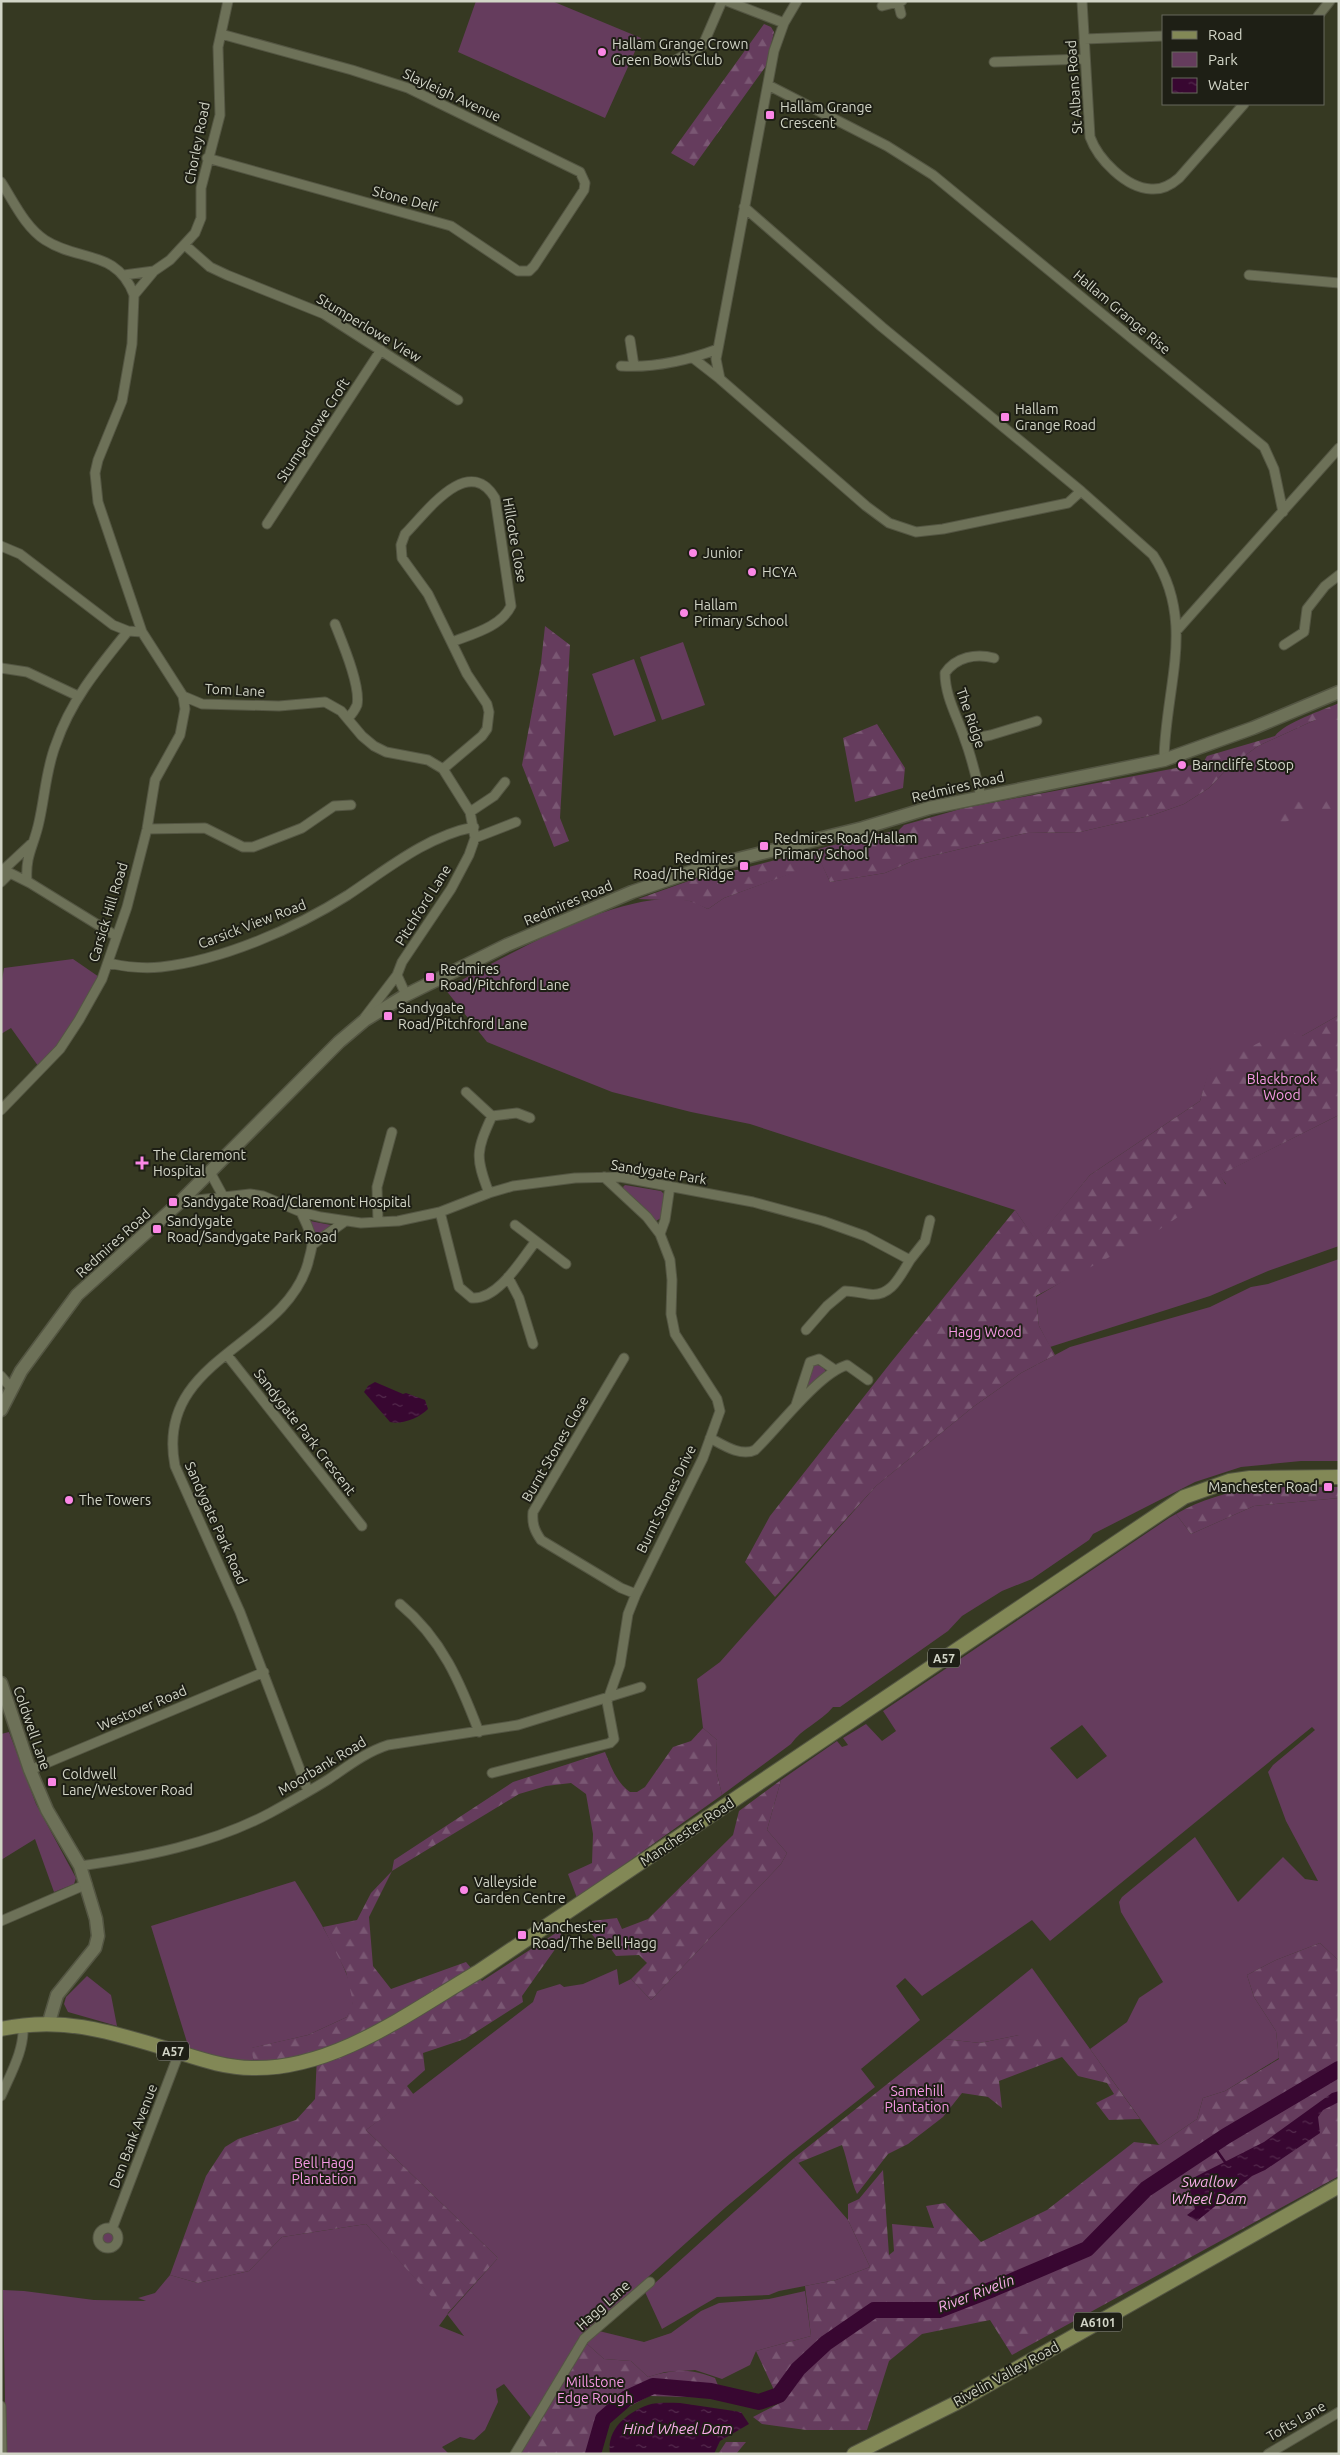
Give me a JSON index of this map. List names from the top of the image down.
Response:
{
  "streets": {
    "main road": [
      "A57",
      "Manchester Road",
      "A6101",
      "Rivelin Valley Road"
    ],
    "street": [
      "St Albans Road",
      "Slayleigh Avenue",
      "Chorley Road",
      "Stone Delf",
      "Hallam Grange Rise",
      "Stumperlowe View",
      "Stumperlowe Croft",
      "Hillcote Close",
      "Tom Lane",
      "The Ridge",
      "Redmires Road",
      "Pitchford Lane",
      "Carsick Hill Road",
      "Carsick View Road",
      "Sandygate Park",
      "Sandygate Park Crescent",
      "Burnt Stones Close",
      "Burnt Stones Drive",
      "Sandygate Park Road",
      "Westover Road",
      "Coldwell Lane",
      "Moorbank Road",
      "Den Bank Avenue",
      "Hagg Lane",
      "Tofts Lane"
    ]
  },
  "crossings": [
    ["Slayleigh Avenue", "Chorley Road"],
    ["Slayleigh Avenue", "Stone Delf"],
    ["Chorley Road", "Stone Delf"],
    ["Chorley Road", "Stumperlowe View"],
    ["Stumperlowe View", "Stumperlowe Croft"],
    ["Hillcote Close", "Tom Lane"],
    ["Tom Lane", "Carsick Hill Road"],
    ["The Ridge", "Redmires Road"],
    ["Redmires Road", "Pitchford Lane"],
    ["Redmires Road", "Sandygate Park"],
    ["Pitchford Lane", "Carsick View Road"],
    ["Carsick Hill Road", "Carsick View Road"],
    ["Sandygate Park", "Burnt Stones Drive"],
    ["Sandygate Park Crescent", "Sandygate Park Road"],
    ["Burnt Stones Close", "Burnt Stones Drive"],
    ["Burnt Stones Drive", "Moorbank Road"],
    ["Sandygate Park Road", "Westover Road"],
    ["Sandygate Park Road", "Moorbank Road"],
    ["Westover Road", "Coldwell Lane"],
    ["Coldwell Lane", "Moorbank Road"],
    ["Coldwell Lane", "Manchester Road"],
    ["Manchester Road", "Den Bank Avenue"]
  ],
  "water": ["Swallow Wheel Dam", "River Rivelin", "Hind Wheel Dam"],
  "parks": [
    "Blackbrook Wood",
    "Hagg Wood",
    "Samehill Plantation",
    "Bell Hagg Plantation",
    "Millstone Edge Rough"
  ],
  "places": {
    "other": [
      "Hallam Grange Crown Green Bowls Club",
      "Junior",
      "HCYA",
      "Hallam Primary School",
      "Barncliffe Stoop",
      "The Towers",
      "Valleyside Garden Centre"
    ],
    "transit": [
      "Hallam Grange Crescent",
      "Hallam Grange Road",
      "Redmires Road/Hallam Primary School",
      "Redmires Road/The Ridge",
      "Redmires Road/Pitchford Lane",
      "Sandygate Road/Pitchford Lane",
      "Sandygate Road/Claremont Hospital",
      "Sandygate Road/Sandygate Park Road",
      "Manchester Road",
      "Coldwell Lane/Westover Road",
      "Manchester Road/The Bell Hagg"
    ],
    "health": ["The Claremont Hospital"]
  },
  "legend": ["Road", "Park", "Water"]
}
